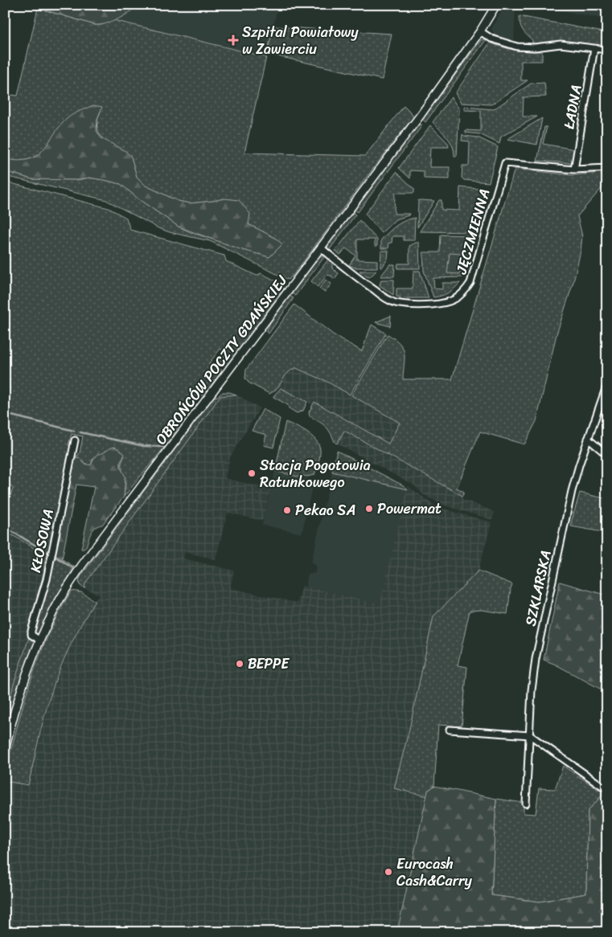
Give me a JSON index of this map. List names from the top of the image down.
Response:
{
  "streets": {
    "street": [
      "ŁADNA",
      "JĘCZMIENNA",
      "OBROŃCÓW POCZTY GDAŃSKIEJ",
      "KŁOSOWA",
      "SZKLARSKA"
    ]
  },
  "crossings": [
    ["ŁADNA", "JĘCZMIENNA"],
    ["JĘCZMIENNA", "OBROŃCÓW POCZTY GDAŃSKIEJ"],
    ["OBROŃCÓW POCZTY GDAŃSKIEJ", "KŁOSOWA"]
  ],
  "places": {
    "health": ["Szpital Powiatowy w Zawierciu"],
    "other": [
      "Stacja Pogotowia Ratunkowego",
      "Powermat",
      "Pekao SA",
      "BEPPE",
      "Eurocash Cash&Carry"
    ]
  }
}
